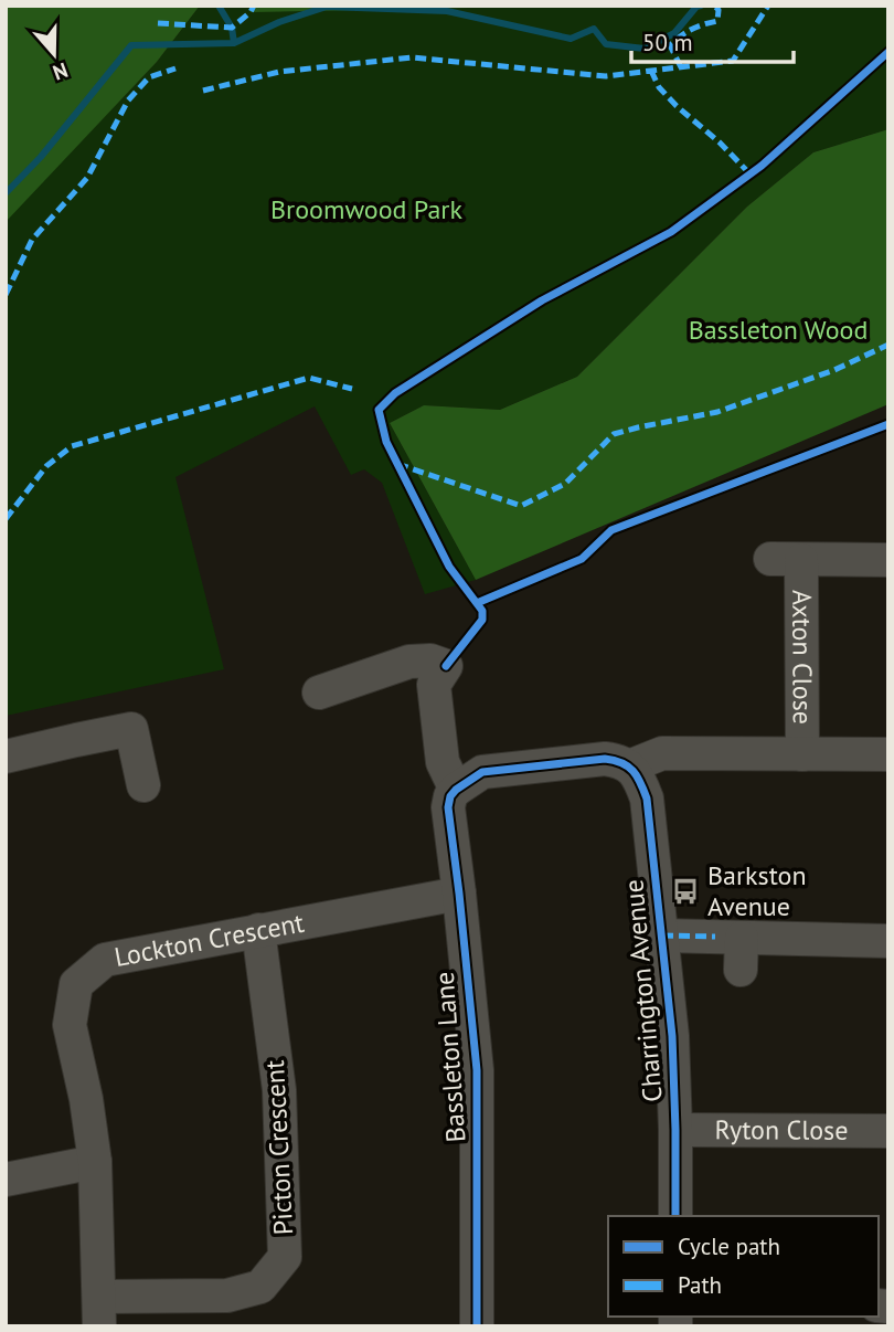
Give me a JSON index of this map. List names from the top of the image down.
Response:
{
  "streets": {
    "street": [
      "Axton Close",
      "Lockton Crescent",
      "Charrington Avenue",
      "Bassleton Lane",
      "Ryton Close",
      "Picton Crescent"
    ]
  },
  "crossings": [
    ["Lockton Crescent", "Bassleton Lane"],
    ["Lockton Crescent", "Picton Crescent"],
    ["Charrington Avenue", "Ryton Close"]
  ],
  "parks": ["Broomwood Park", "Bassleton Wood"],
  "places": {
    "bus stop": ["Barkston Avenue"]
  },
  "legend": ["Cycle path", "Path"],
  "scale_bar": "50 m",
  "north": "bottom"
}
